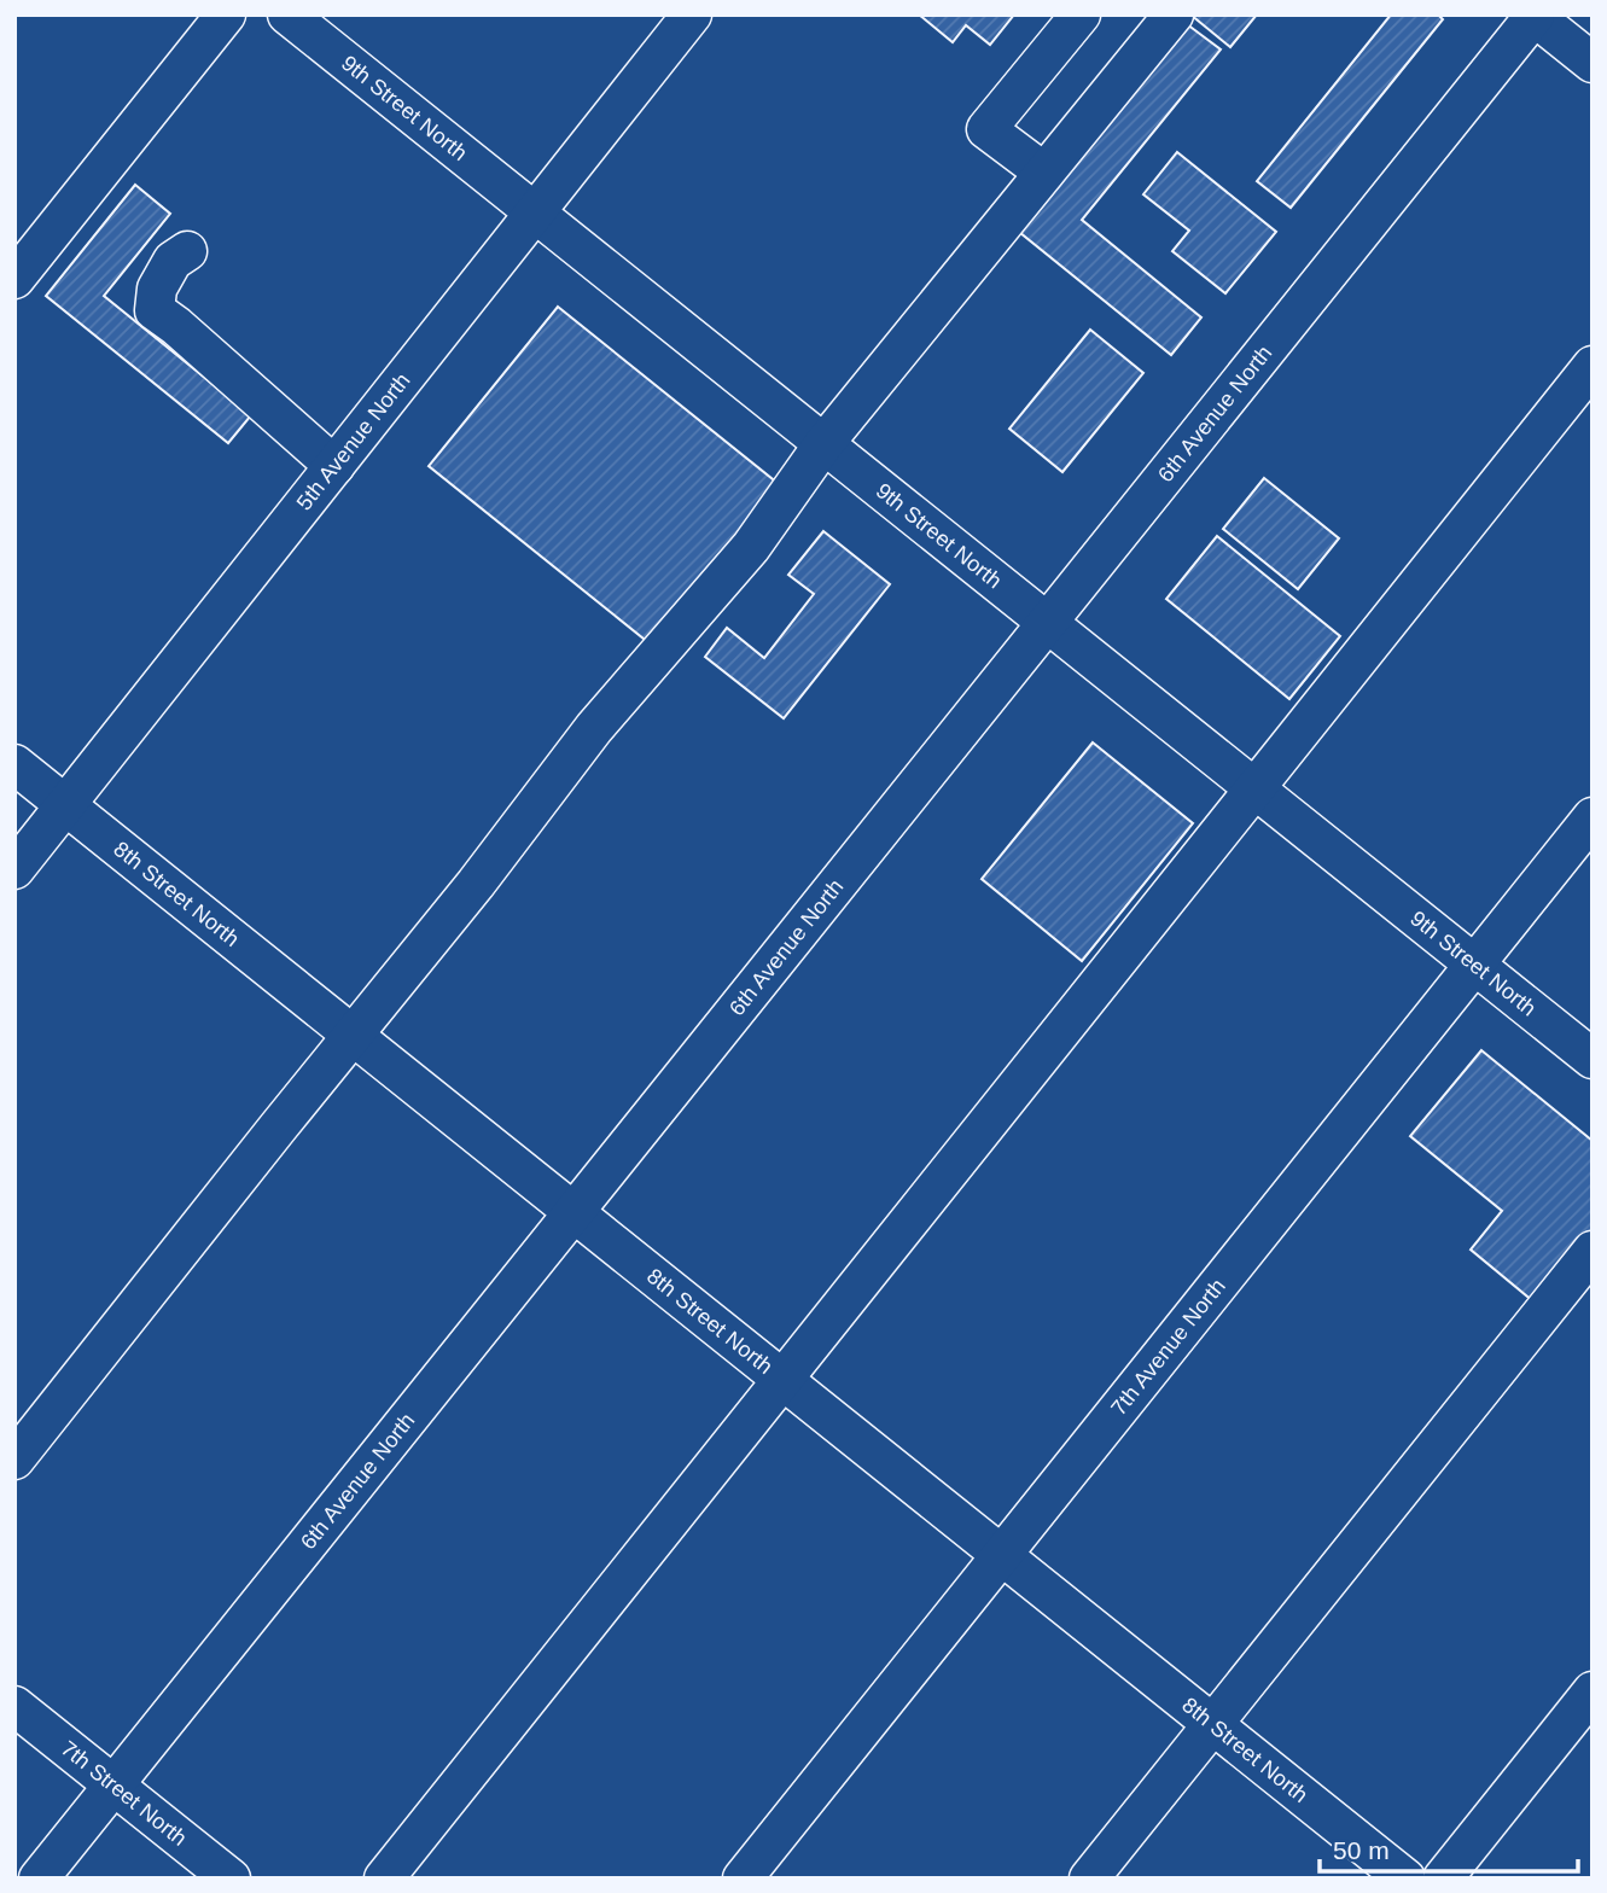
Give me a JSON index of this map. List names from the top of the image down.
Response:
{
  "streets": {
    "street": [
      "9th Street North",
      "6th Avenue North",
      "5th Avenue North",
      "8th Street North",
      "7th Avenue North",
      "7th Street North"
    ]
  },
  "crossings": [
    ["9th Street North", "6th Avenue North"],
    ["9th Street North", "5th Avenue North"],
    ["9th Street North", "7th Avenue North"],
    ["6th Avenue North", "8th Street North"],
    ["6th Avenue North", "7th Street North"],
    ["5th Avenue North", "8th Street North"],
    ["8th Street North", "7th Avenue North"]
  ],
  "scale_bar": "50 m"
}
